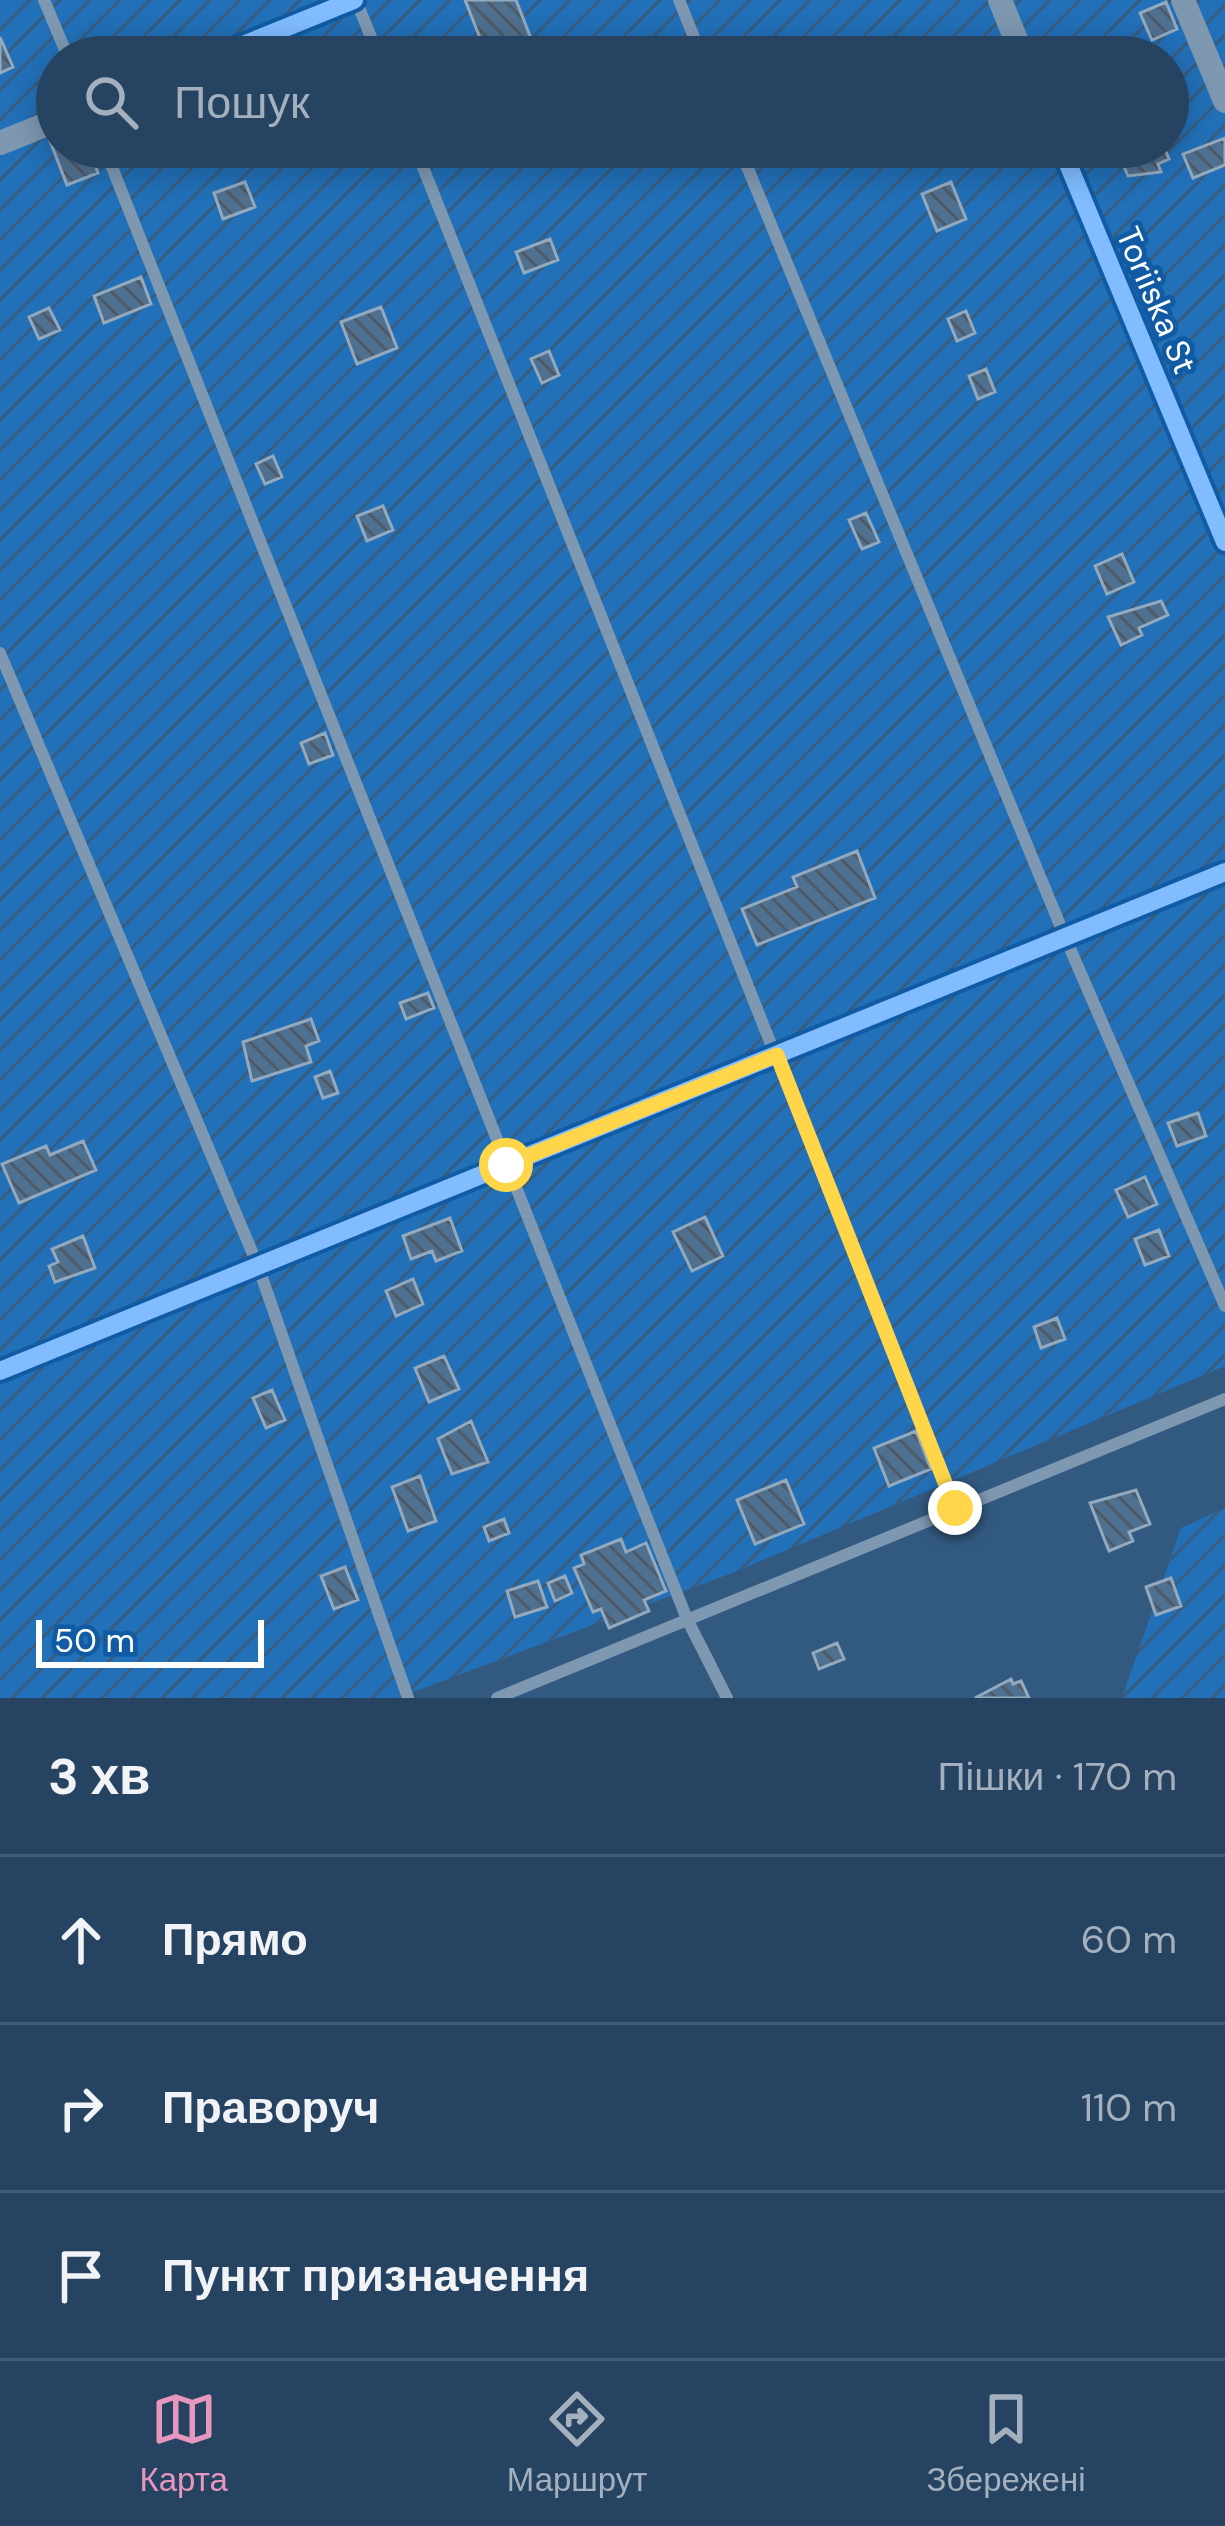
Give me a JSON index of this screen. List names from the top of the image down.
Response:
{
  "streets": {
    "street": ["Toriiska St"]
  },
  "scale_bar": "50 m",
  "page": {
    "search": "Пошук",
    "scale": "50 m",
    "heading": ["3 хв", "Пішки · 170 m"],
    "list": [
      ["Прямо", "60 m"],
      ["Праворуч", "110 m"],
      "Пункт призначення"
    ],
    "nav": ["Карта", "Маршрут", "Збережені"]
  }
}
